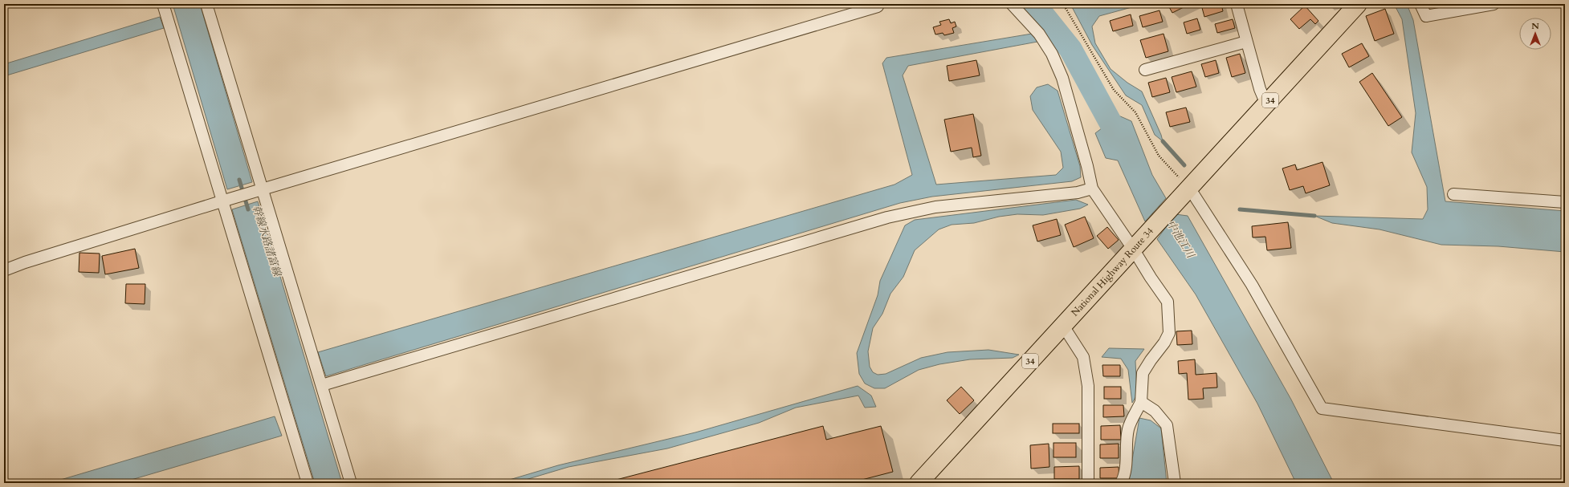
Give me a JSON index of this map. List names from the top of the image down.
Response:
{
  "streets": {
    "highway": ["34", "National Highway Route 34"]
  },
  "water": ["中池江川", "幹線水路諸富線"],
  "north": "top"
}
